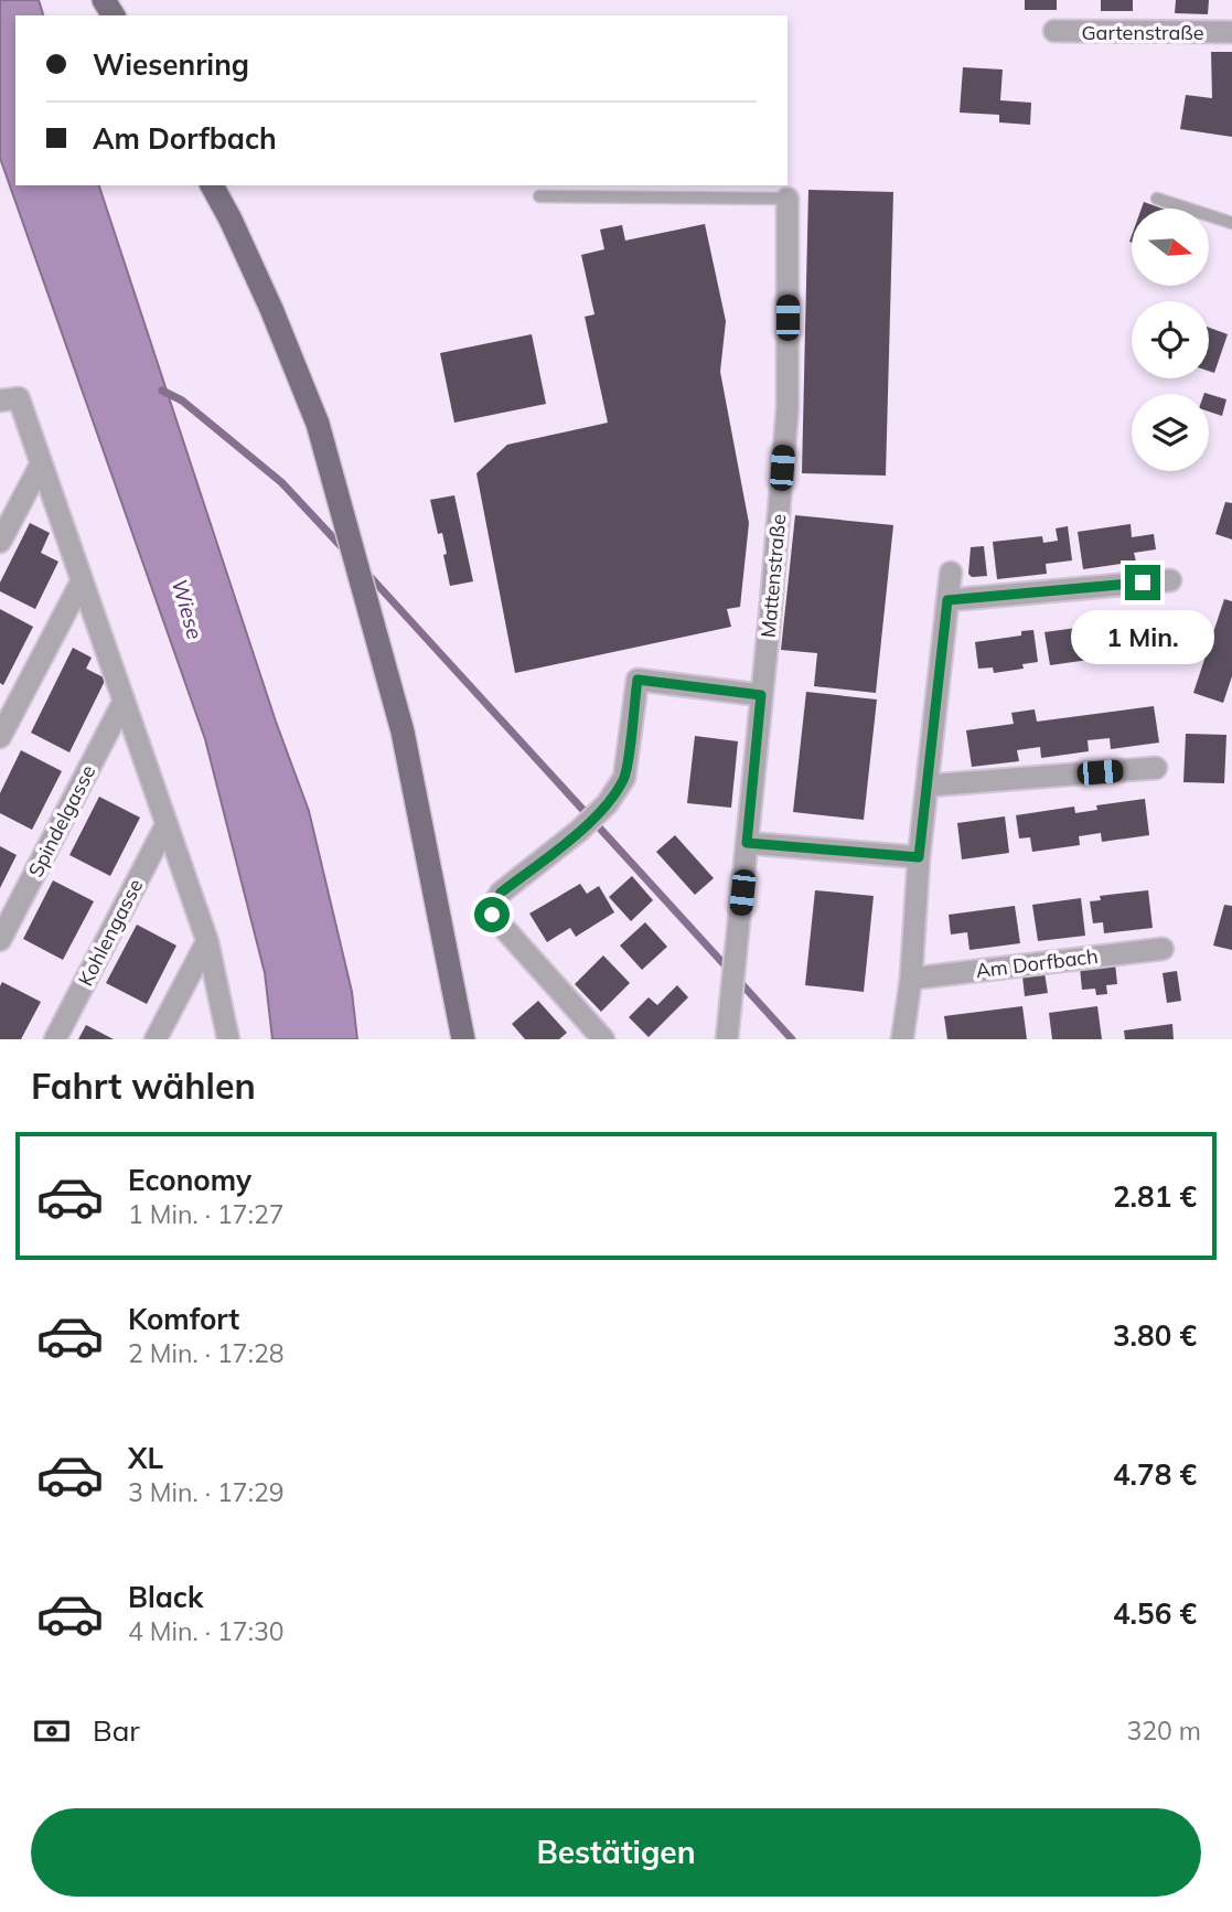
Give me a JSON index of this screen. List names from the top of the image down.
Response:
{
  "streets": {
    "street": [
      "Gartenstraße",
      "Mattenstraße",
      "Spindelgasse",
      "Kohlengasse",
      "Am Dorfbach"
    ]
  },
  "water": ["Wiese"],
  "north": "right",
  "page": {
    "banner": ["Wiesenring", "Am Dorfbach"],
    "bubble": "1 Min.",
    "heading": "Fahrt wählen",
    "list": [
      {
        "name": "Economy",
        "note": "1 Min. · 17:27",
        "value": "2.81 €"
      },
      {
        "name": "Komfort",
        "note": "2 Min. · 17:28",
        "value": "3.80 €"
      },
      {
        "name": "XL",
        "note": "3 Min. · 17:29",
        "value": "4.78 €"
      },
      {
        "name": "Black",
        "note": "4 Min. · 17:30",
        "value": "4.56 €"
      }
    ],
    "pay": ["Bar", "320 m"],
    "buttons": "Bestätigen"
  }
}
